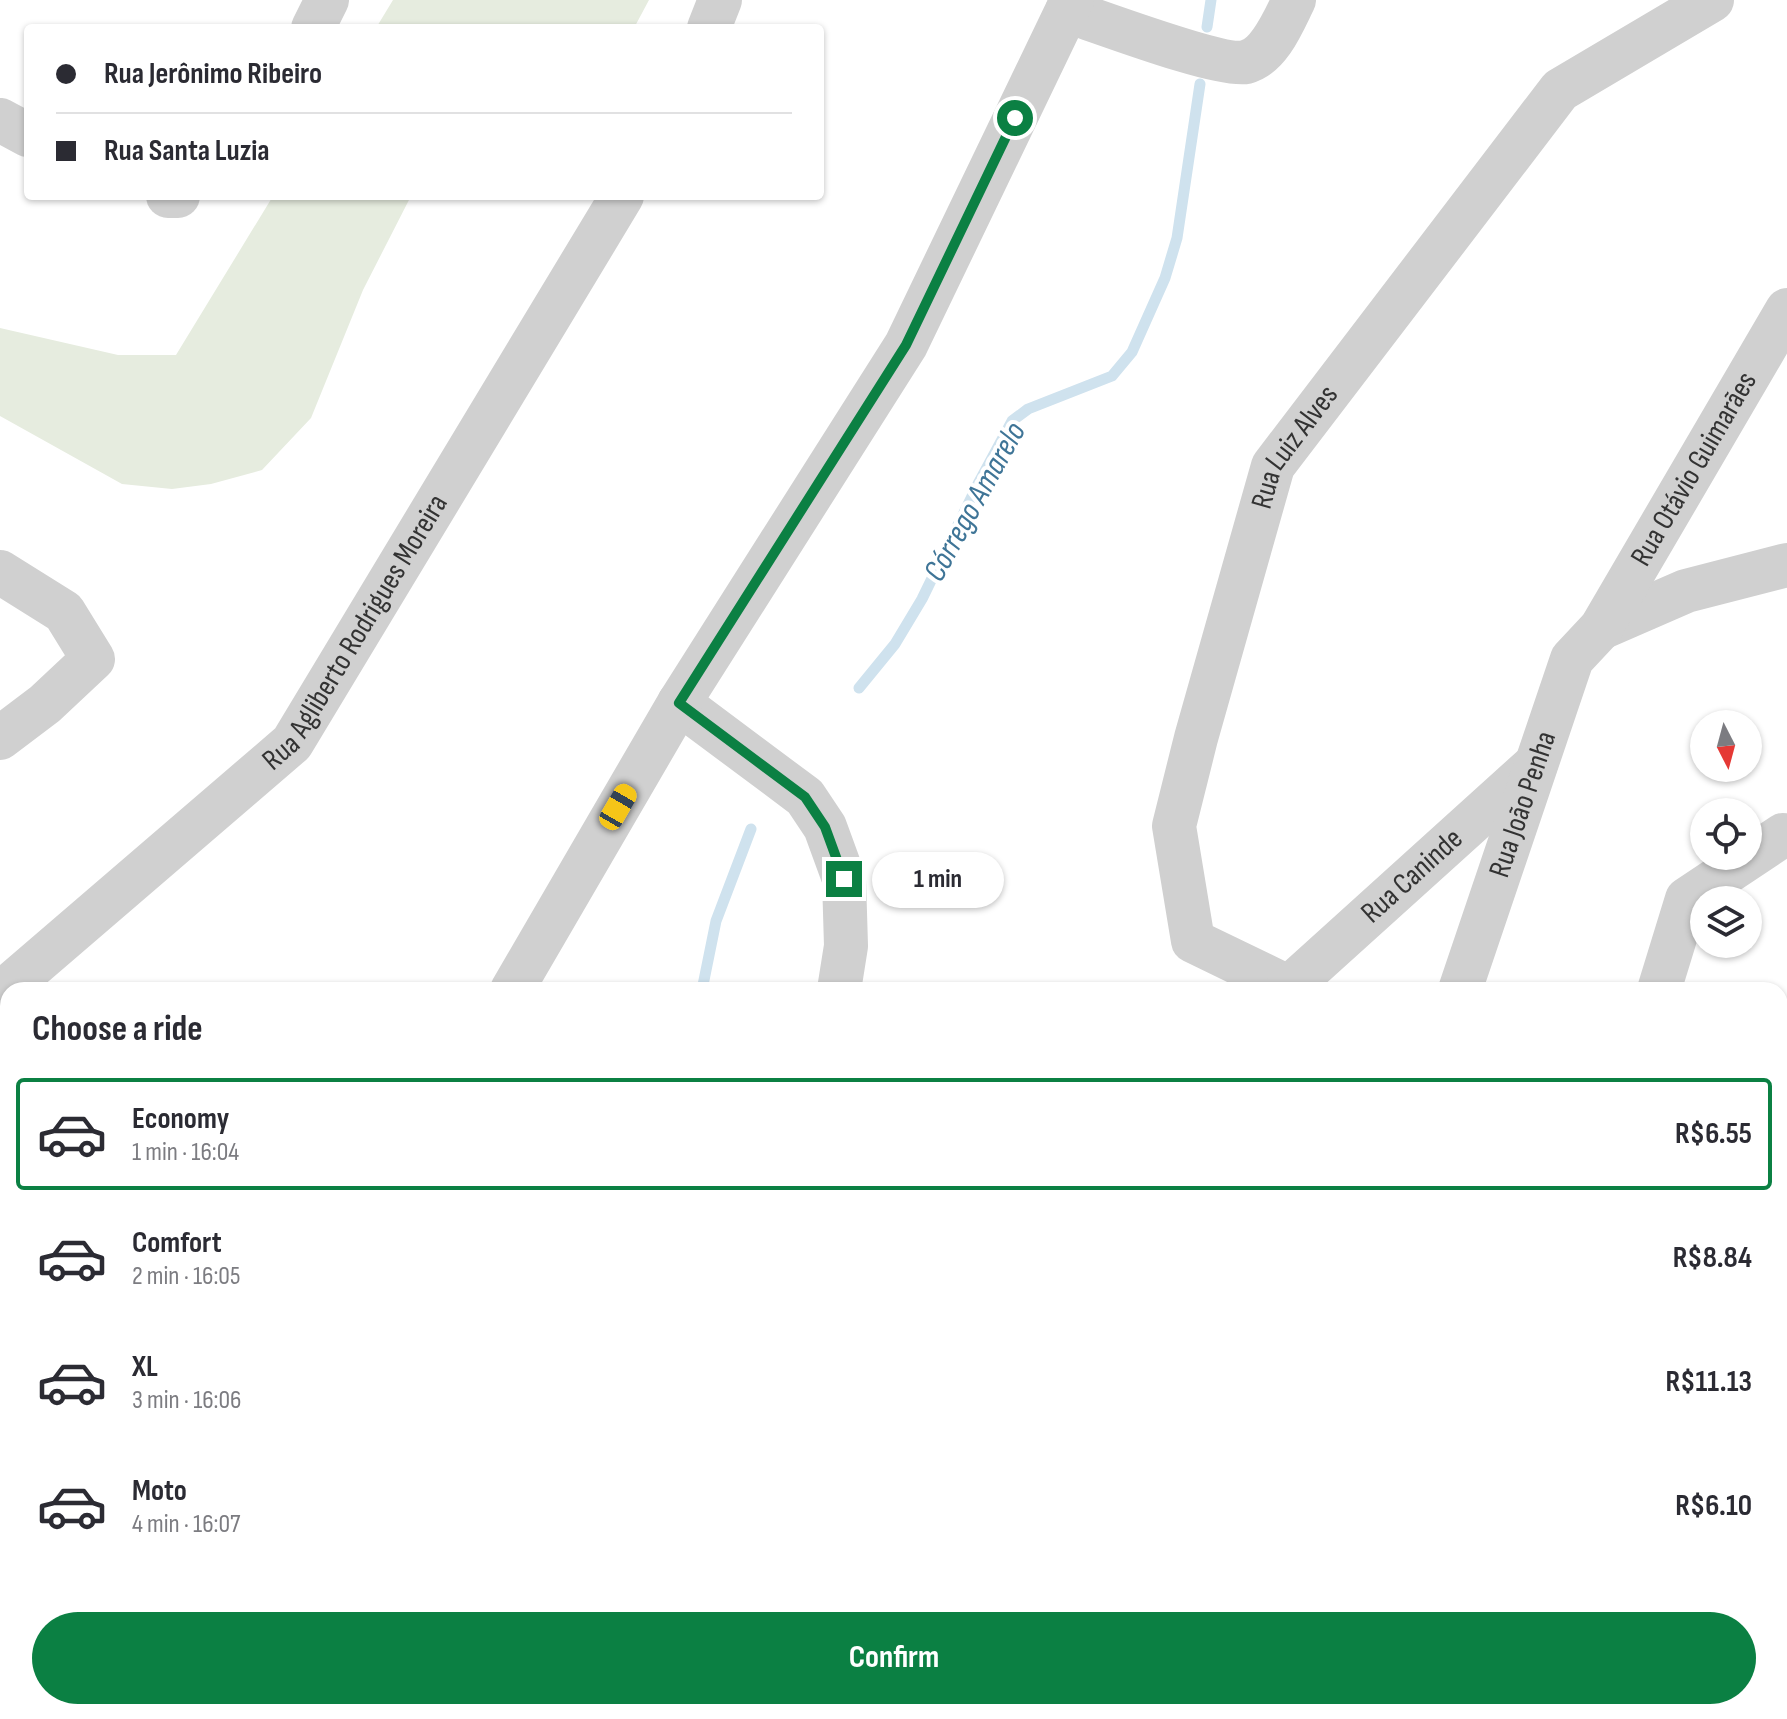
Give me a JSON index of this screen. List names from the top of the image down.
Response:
{
  "streets": {
    "street": [
      "Rua Luiz Alves",
      "Rua Otávio Guimarães",
      "Rua Agliberto Rodrigues Moreira",
      "Rua João Penha",
      "Rua Caninde"
    ]
  },
  "crossings": [
    ["Rua Otávio Guimarães", "Rua João Penha"],
    ["Rua João Penha", "Rua Caninde"]
  ],
  "water": ["Córrego Amarelo"],
  "north": "bottom",
  "page": {
    "banner": ["Rua Jerônimo Ribeiro", "Rua Santa Luzia"],
    "bubble": "1 min",
    "heading": "Choose a ride",
    "list": [
      {
        "name": "Economy",
        "note": "1 min · 16:04",
        "value": "R$6.55"
      },
      {
        "name": "Comfort",
        "note": "2 min · 16:05",
        "value": "R$8.84"
      },
      {
        "name": "XL",
        "note": "3 min · 16:06",
        "value": "R$11.13"
      },
      {
        "name": "Moto",
        "note": "4 min · 16:07",
        "value": "R$6.10"
      }
    ],
    "buttons": "Confirm"
  }
}
